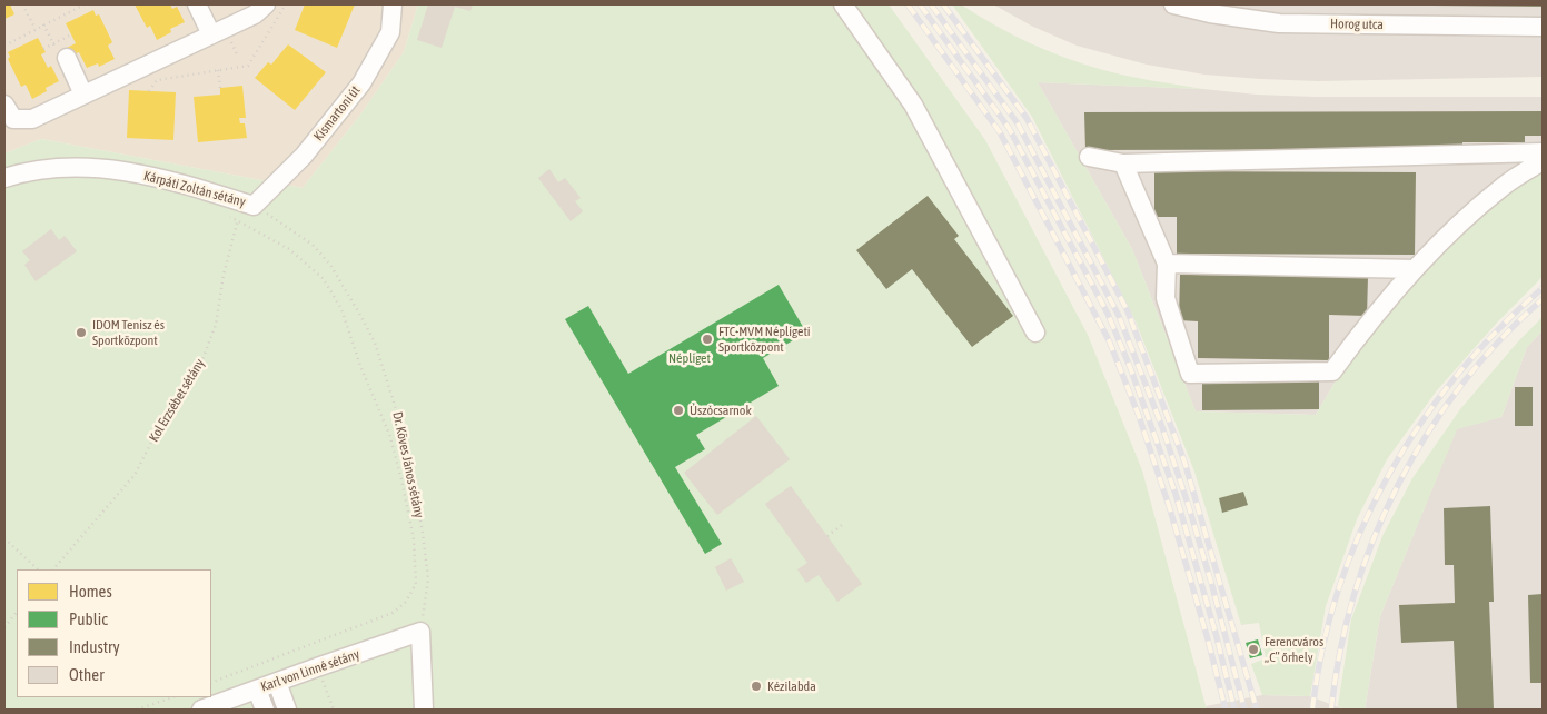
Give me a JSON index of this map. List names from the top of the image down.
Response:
{
  "streets": {
    "street": [
      "Horog utca",
      "Kismartoni út",
      "Kárpáti Zoltán sétány",
      "Karl von Linné sétány"
    ],
    "path": ["Kol Erzsébet sétány", "Dr. Köves János sétány"]
  },
  "crossings": [
    ["Kismartoni út", "Kárpáti Zoltán sétány"],
    ["Kismartoni út", "Kol Erzsébet sétány"],
    ["Kismartoni út", "Dr. Köves János sétány"],
    ["Kárpáti Zoltán sétány", "Kol Erzsébet sétány"],
    ["Kárpáti Zoltán sétány", "Dr. Köves János sétány"],
    ["Kol Erzsébet sétány", "Dr. Köves János sétány"],
    ["Dr. Köves János sétány", "Karl von Linné sétány"]
  ],
  "parks": ["Népliget"],
  "places": [
    "IDOM Tenisz és Sportközpont",
    "FTC-MVM Népligeti Sportközpont",
    "Úszócsarnok",
    "Ferencváros „C” őrhely",
    "Kézilabda"
  ],
  "legend": [
    "Homes",
    "Public",
    "Industry",
    "Other"
  ]
}
